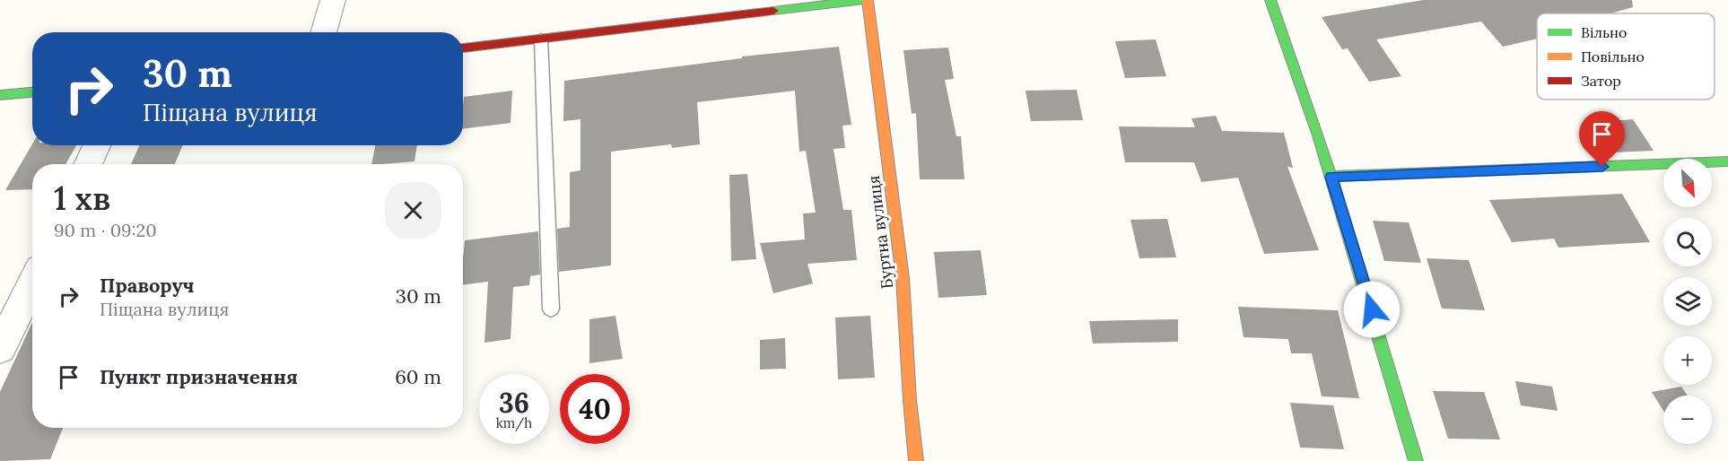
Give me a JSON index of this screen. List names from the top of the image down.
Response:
{
  "streets": {
    "street": ["Буртна вулиця"]
  },
  "legend": ["Вільно", "Повільно", "Затор"],
  "north": "bottom right",
  "page": {
    "turn": ["30 m", "Піщана вулиця"],
    "map_buttons": ["+", "−"],
    "heading": ["1 хв", "90 m · 09:20"],
    "list": [
      {
        "name": "Праворуч",
        "note": "Піщана вулиця",
        "value": "30 m"
      },
      {
        "name": "Пункт призначення",
        "value": "60 m"
      }
    ],
    "speed": "36 km/h",
    "limit": "40"
  }
}
